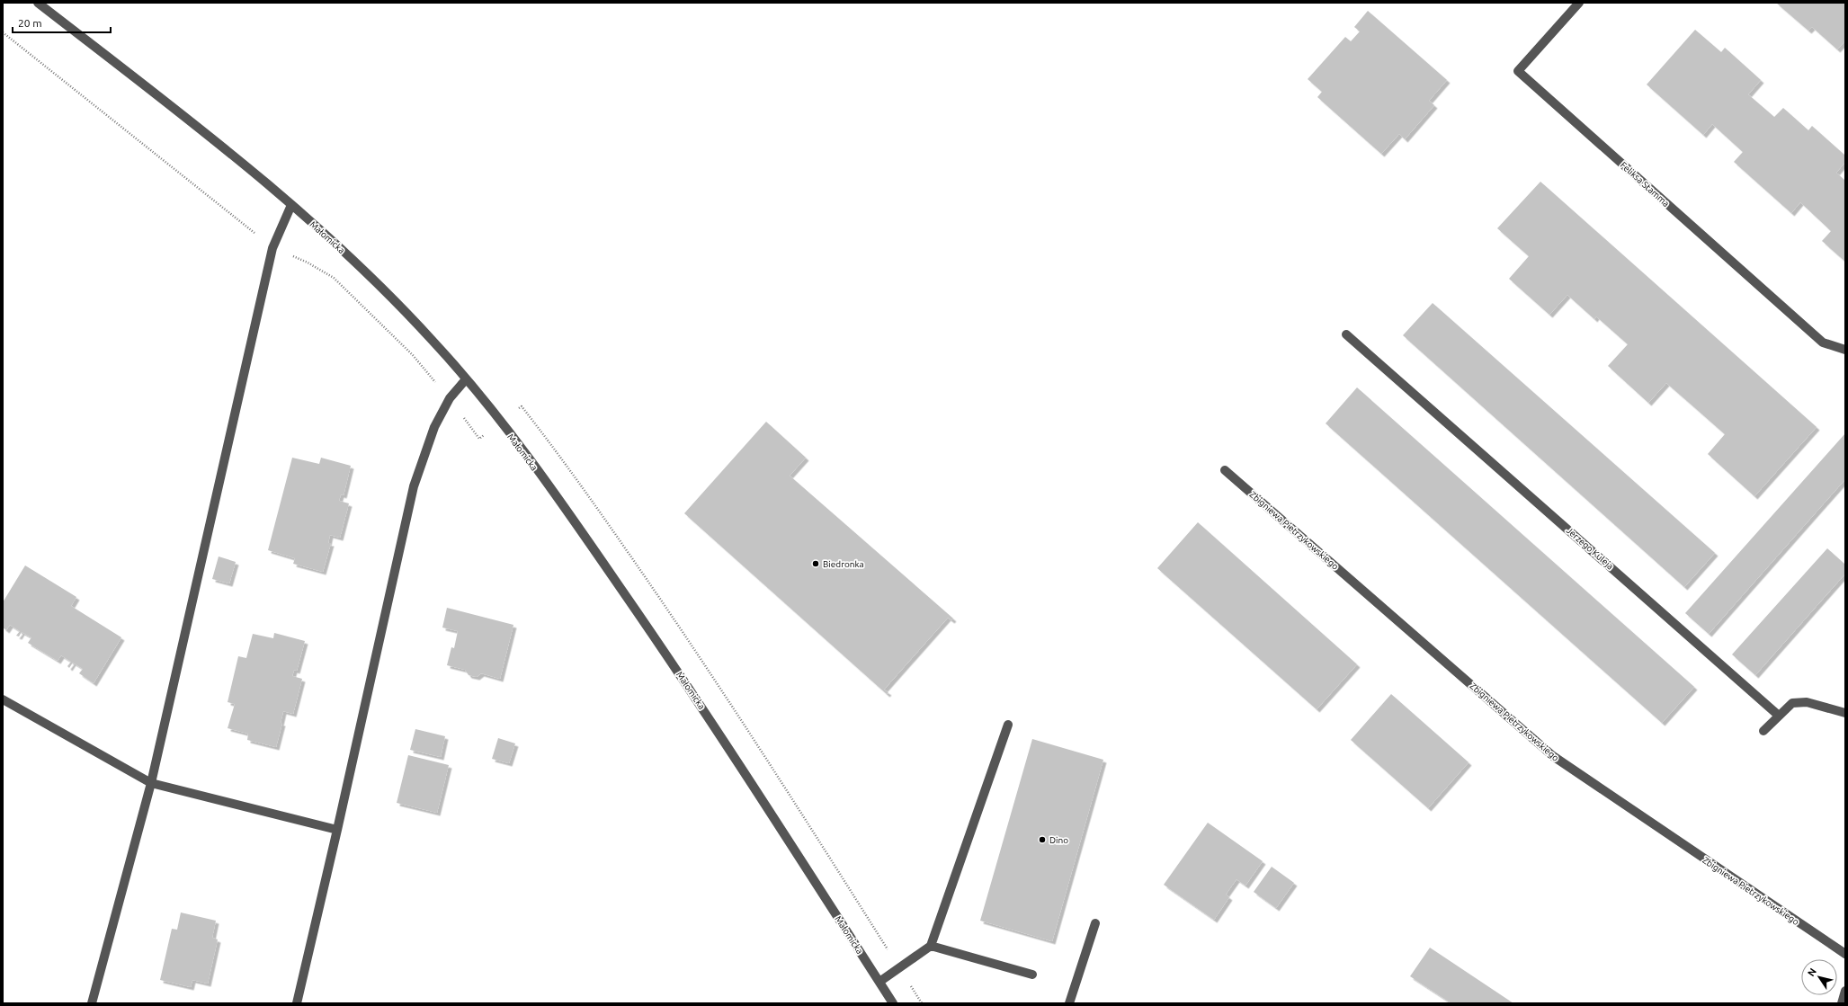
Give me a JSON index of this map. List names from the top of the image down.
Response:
{
  "streets": {
    "street": [
      "Feliksa Stamma",
      "Małomicka",
      "Zbigniewa Pietrzykowskiego",
      "Jerzego Kuleja"
    ]
  },
  "places": ["Biedronka", "Dino"],
  "scale_bar": "20 m",
  "north": "top left"
}
